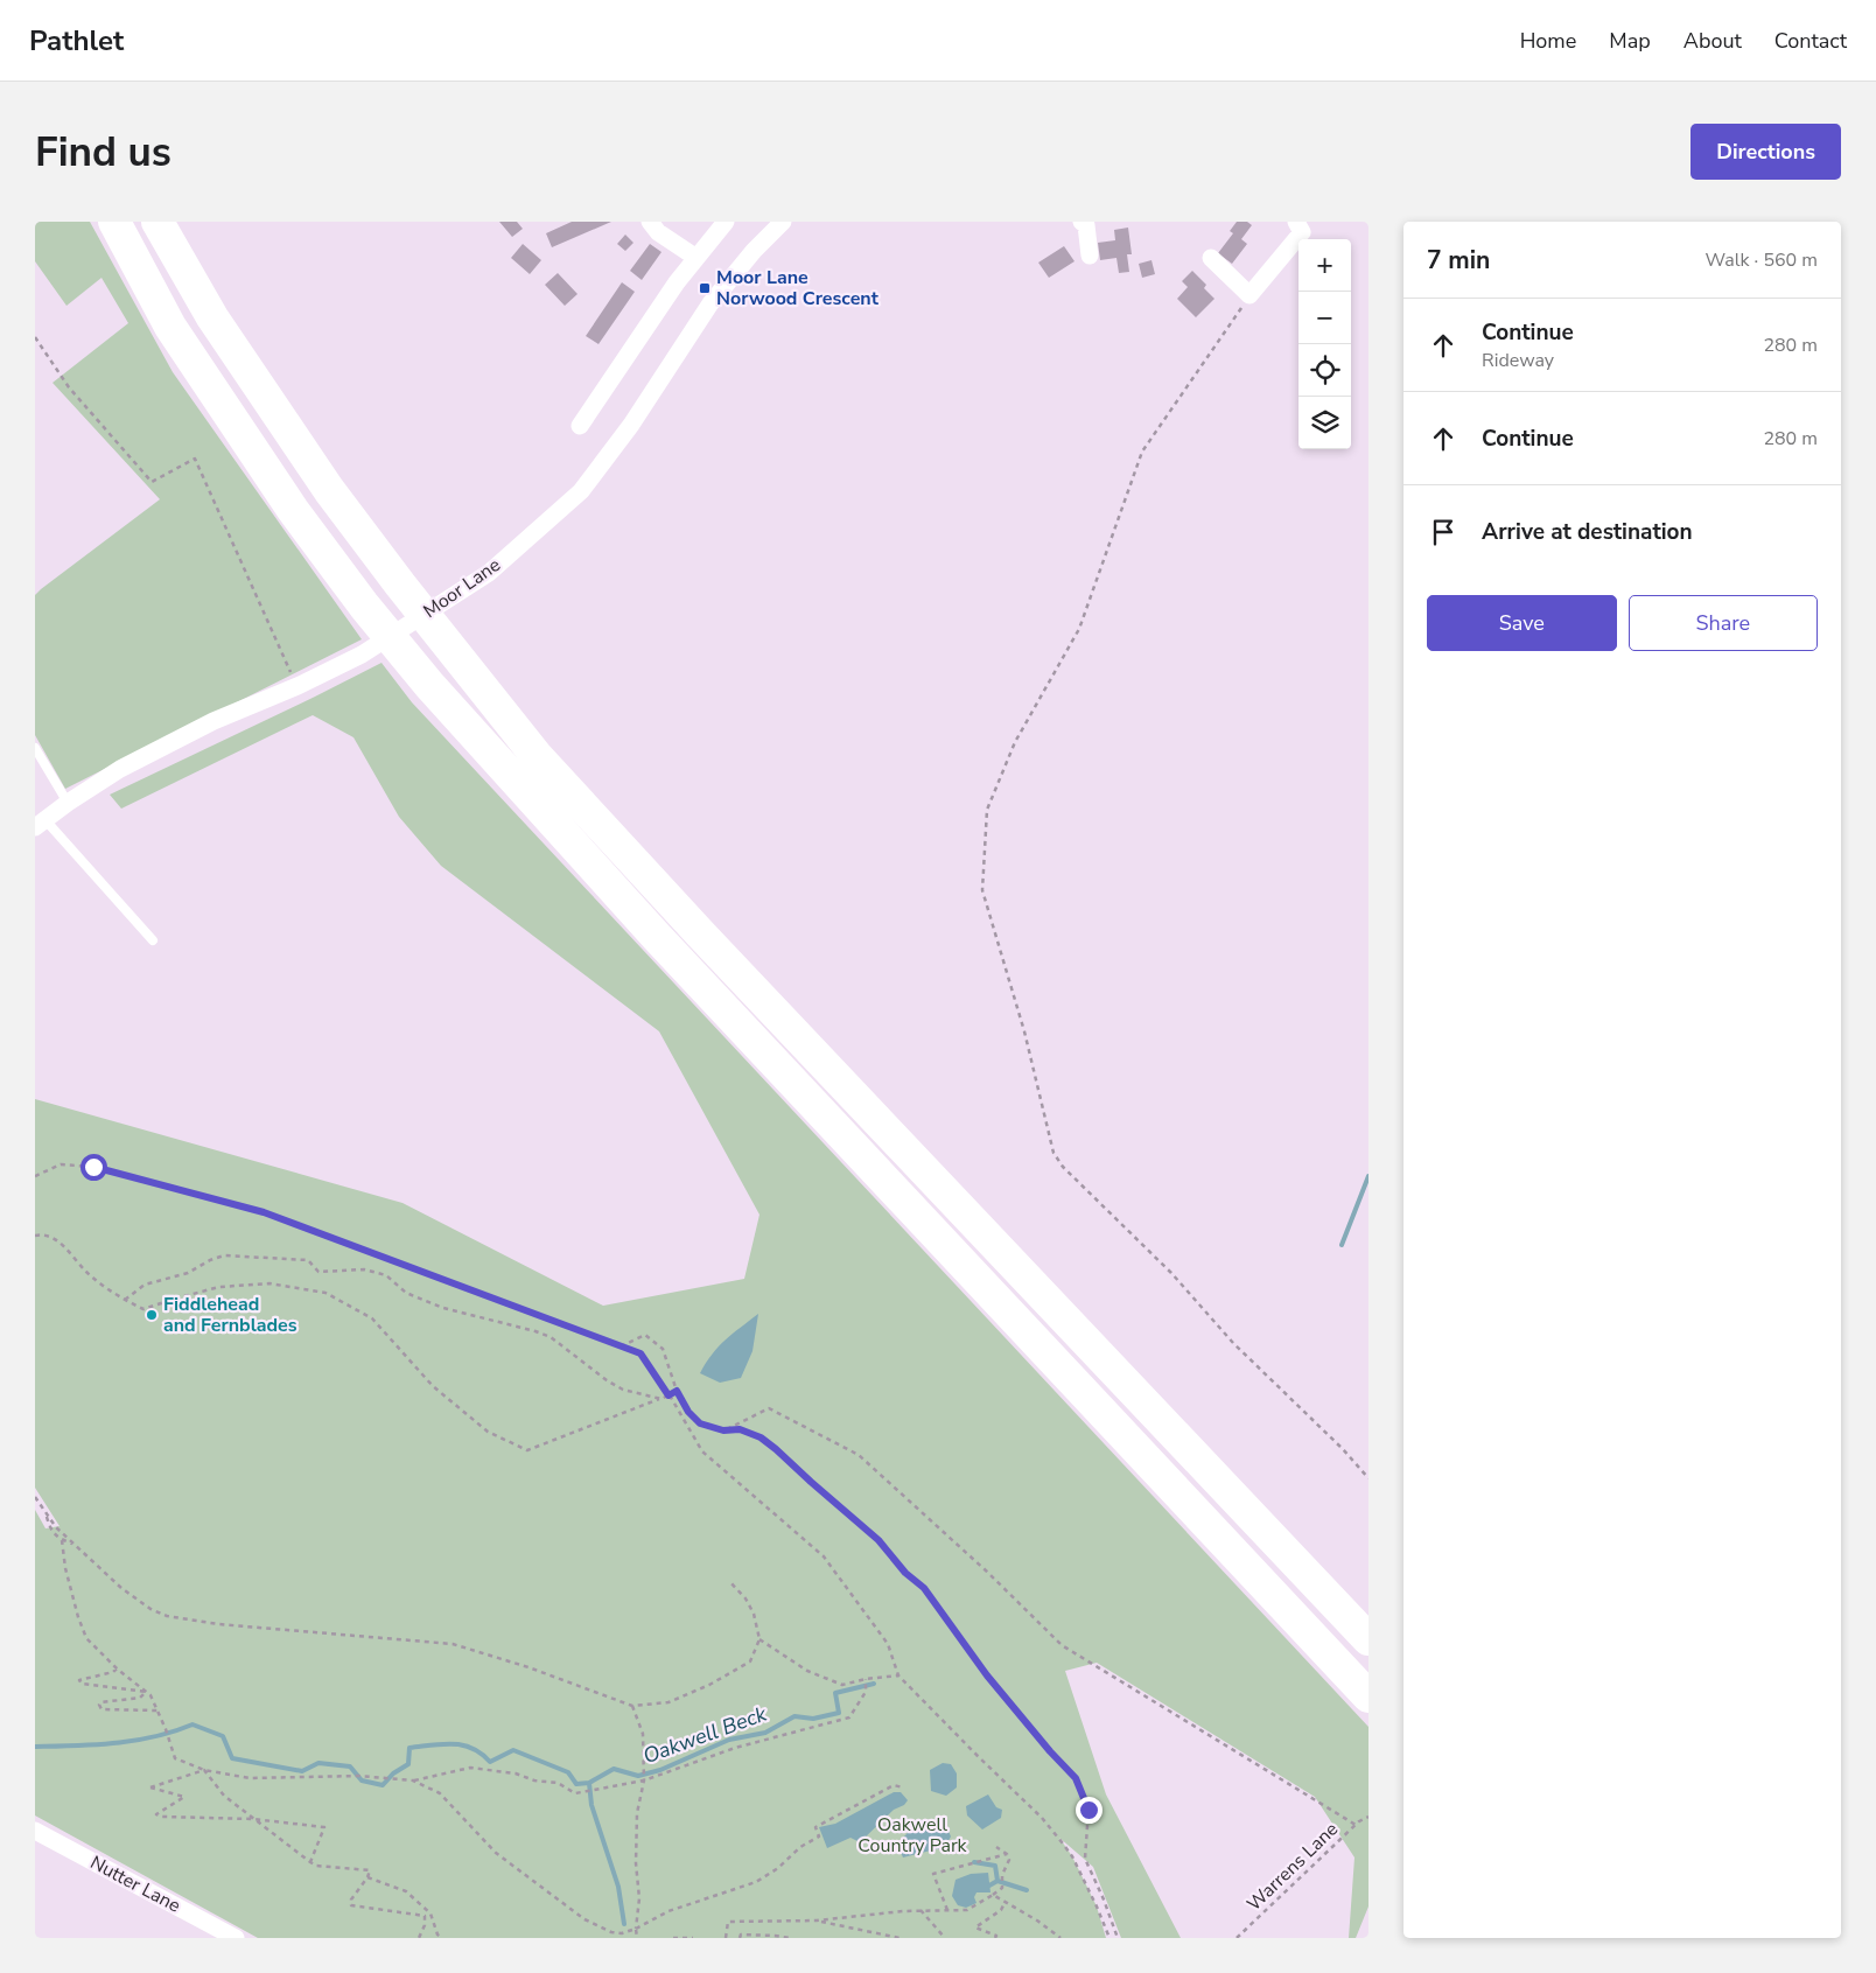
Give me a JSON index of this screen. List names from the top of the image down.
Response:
{
  "streets": {
    "street": ["Moor Lane", "Nutter Lane"],
    "path": ["Warrens Lane"]
  },
  "water": ["Oakwell Beck"],
  "parks": ["Oakwell Country Park"],
  "places": {
    "transit": ["Moor Lane Norwood Crescent"],
    "other": ["Fiddlehead and Fernblades"]
  },
  "page": {
    "header": "Pathlet",
    "nav": [
      "Home",
      "Map",
      "About",
      "Contact"
    ],
    "buttons": [
      "Directions",
      ["Save", "Share"]
    ],
    "title": "Find us",
    "heading": ["7 min", "Walk · 560 m"],
    "map_buttons": ["+", "−"],
    "list": [
      ["Continue", "Rideway", "280 m"],
      ["Continue", "280 m"],
      "Arrive at destination"
    ]
  }
}
